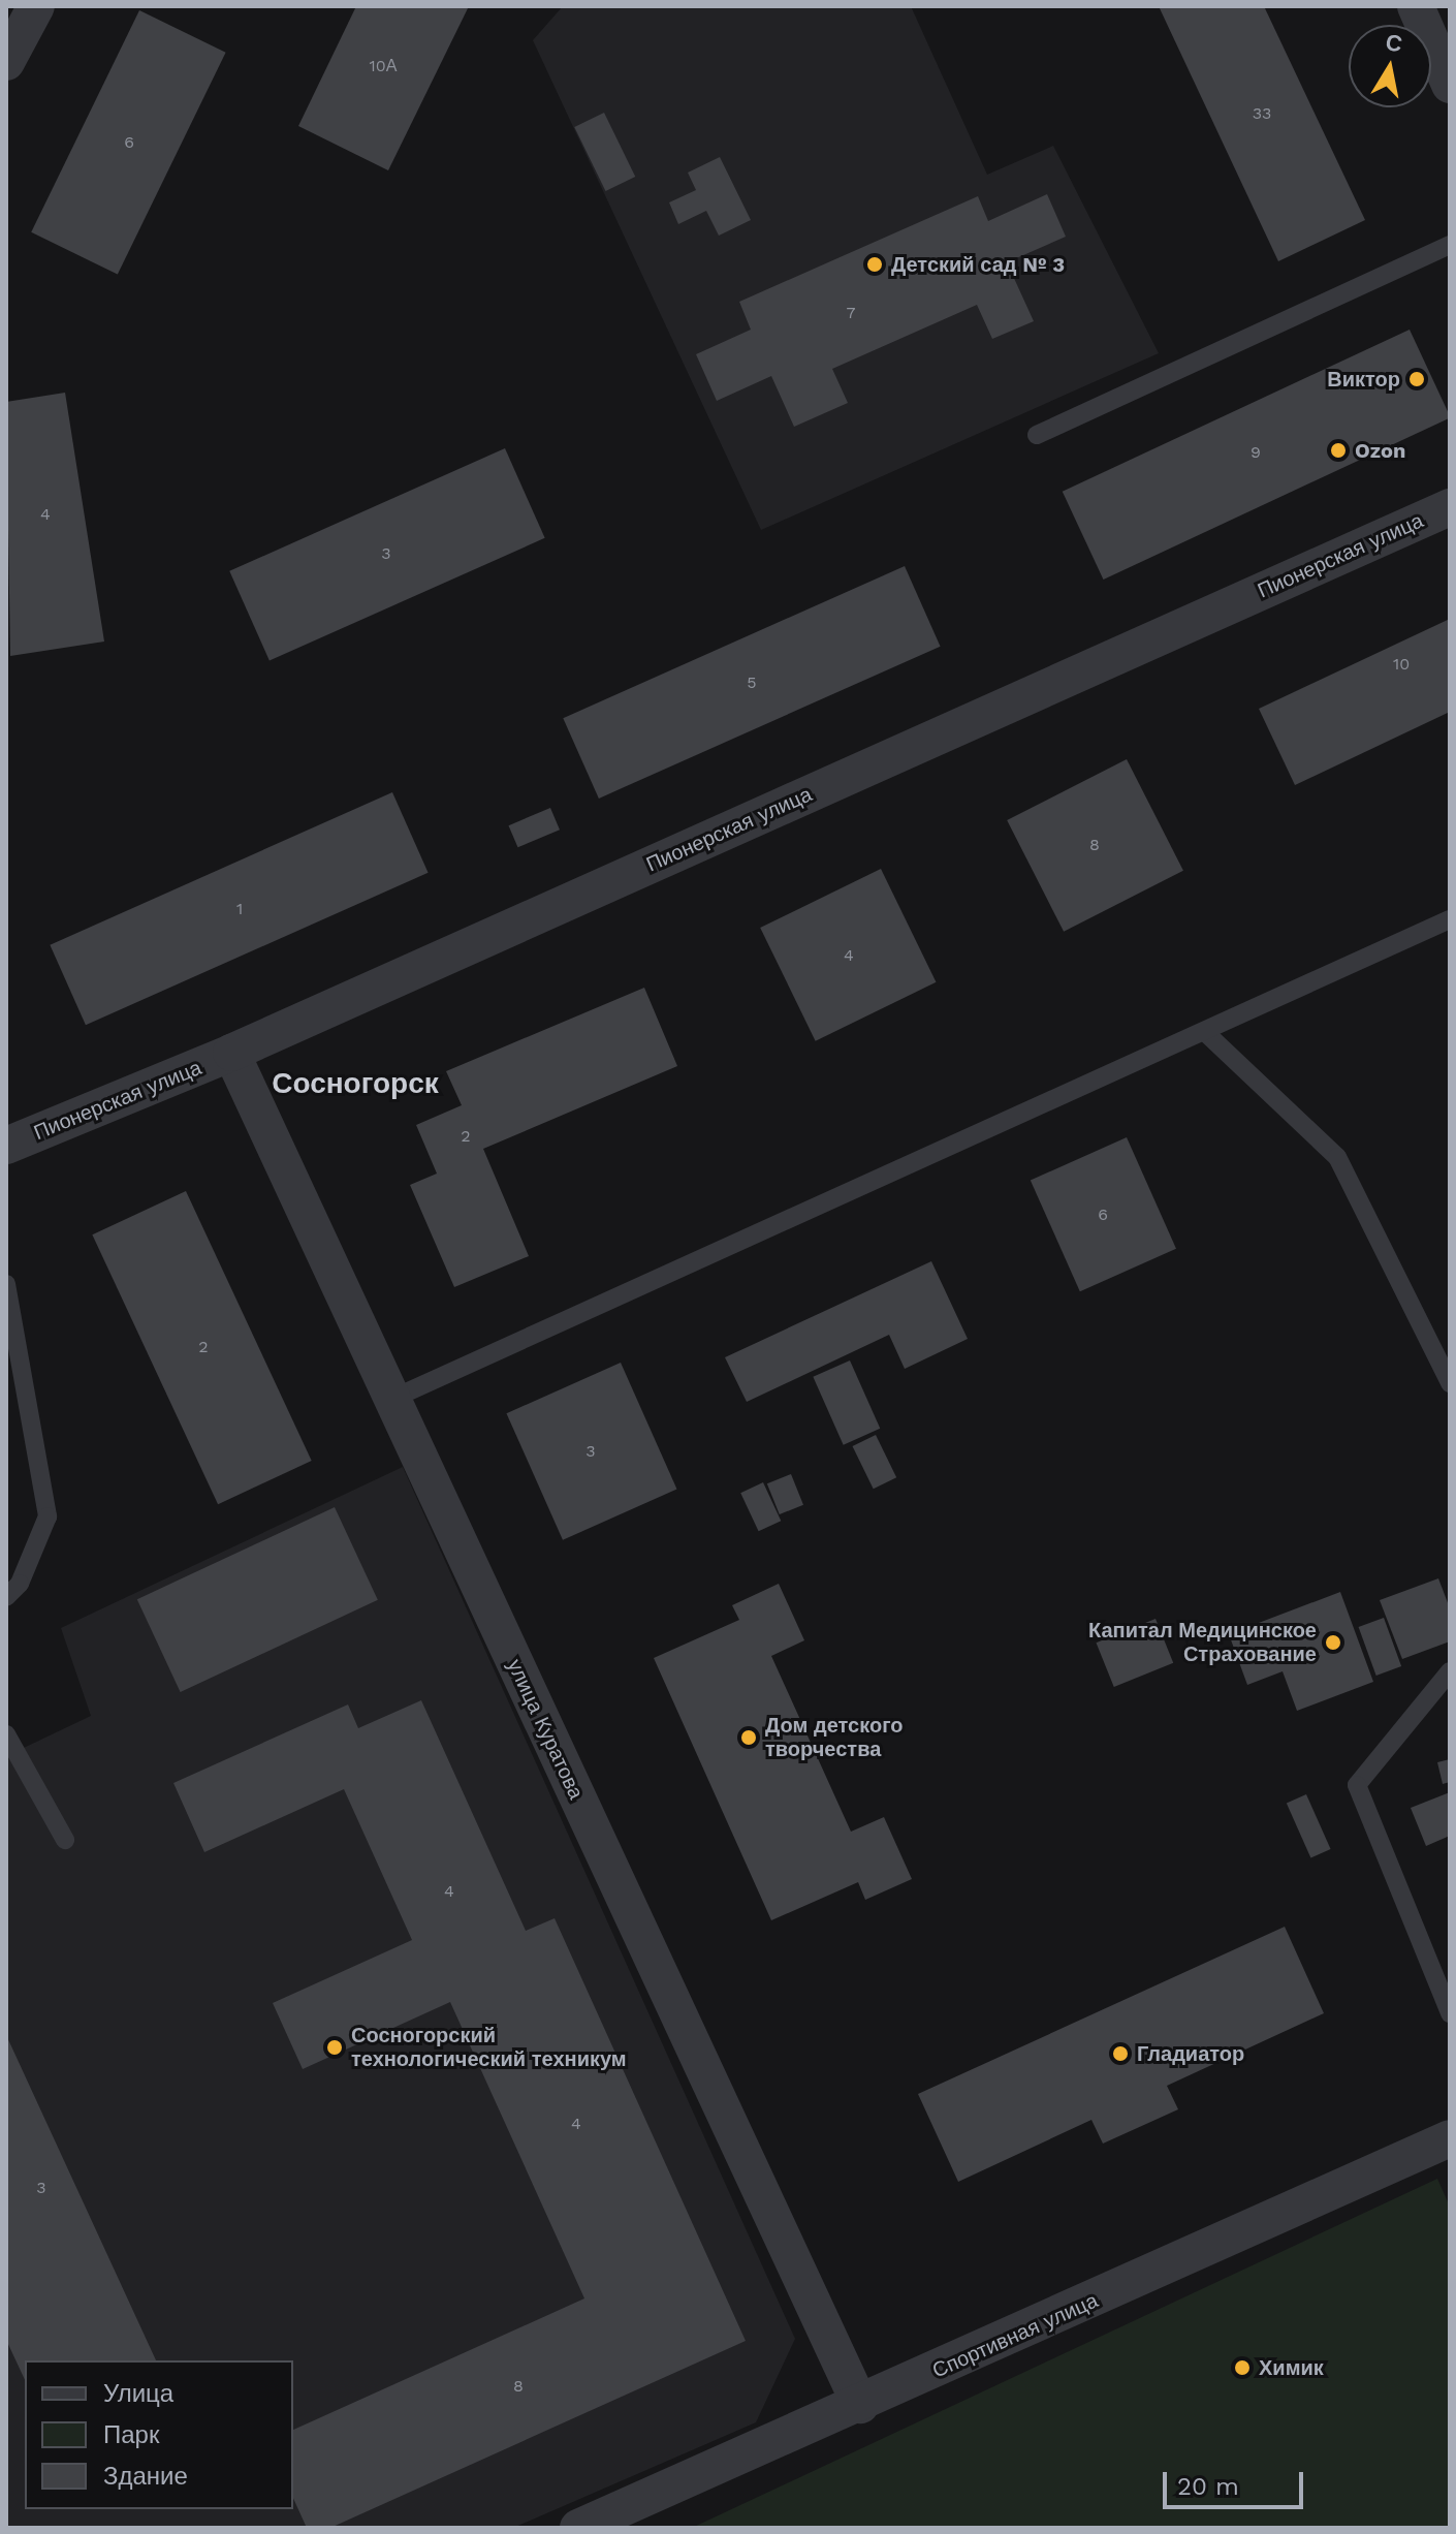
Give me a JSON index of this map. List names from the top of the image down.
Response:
{
  "streets": {
    "street": ["Пионерская улица", "улица Куратова", "Спортивная улица"]
  },
  "crossings": [
    ["Пионерская улица", "улица Куратова"],
    ["улица Куратова", "Спортивная улица"]
  ],
  "districts": ["Сосногорск"],
  "places": [
    "Детский сад № 3",
    "Виктор",
    "Ozon",
    "Капитал Медицинское Страхование",
    "Дом детского творчества",
    "Сосногорский технологический техникум",
    "Гладиатор",
    "Химик"
  ],
  "house_numbers": [
    "10А",
    "33",
    "6",
    "7",
    "9",
    "4",
    "3",
    "10",
    "5",
    "8",
    "1",
    "4",
    "2",
    "6",
    "2",
    "3",
    "4",
    "4",
    "3",
    "8"
  ],
  "legend": ["Улица", "Парк", "Здание"],
  "scale_bar": "20 m",
  "north": "top"
}
